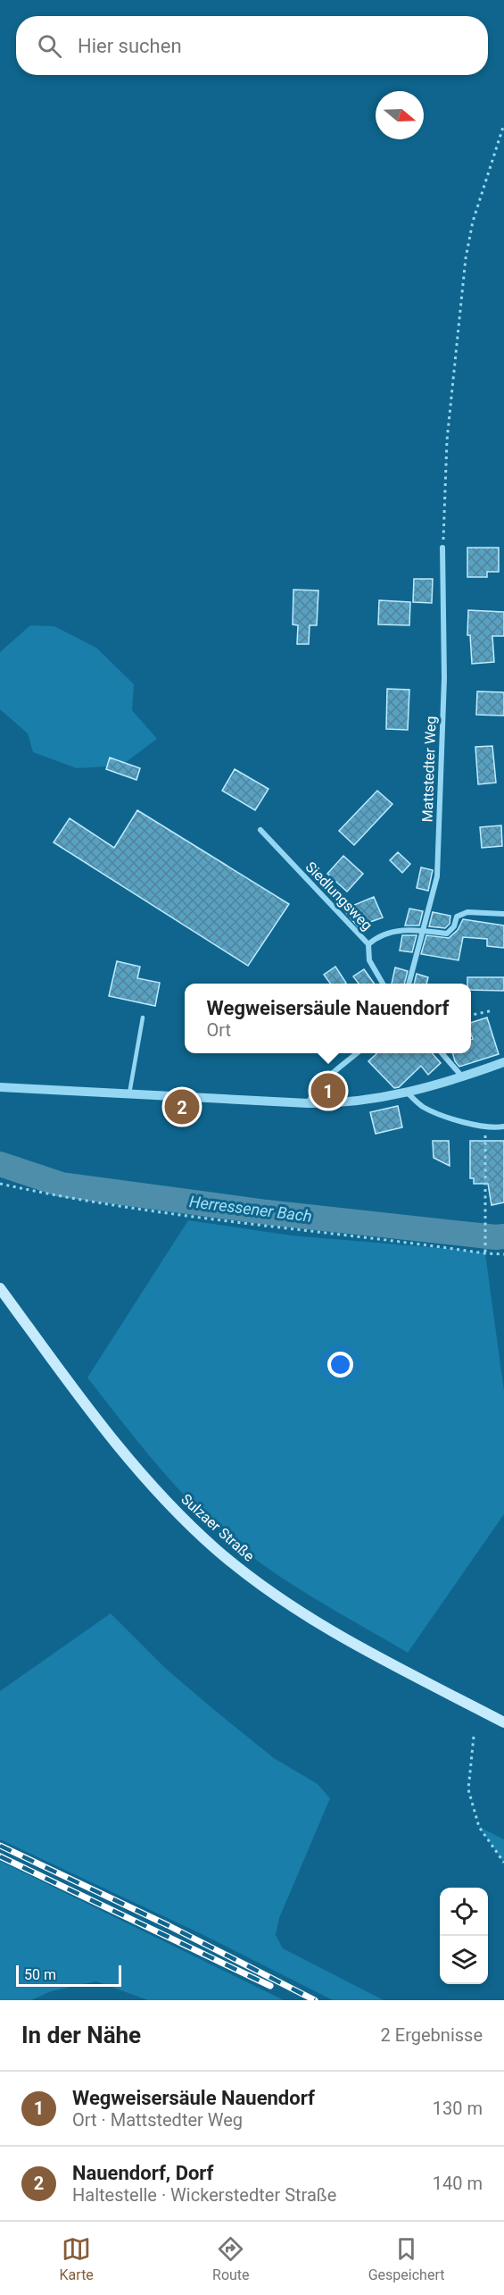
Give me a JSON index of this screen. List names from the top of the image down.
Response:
{
  "streets": {
    "main road": ["Sulzaer Straße"],
    "street": ["Mattstedter Weg", "Siedlungsweg"]
  },
  "water": ["Herressener Bach"],
  "scale_bar": "50 m",
  "north": "right",
  "page": {
    "search": "Hier suchen",
    "popup": ["Wegweisersäule Nauendorf", "Ort"],
    "pins": ["1", "2"],
    "scale": "50 m",
    "heading": ["In der Nähe", "2 Ergebnisse"],
    "list": [
      {
        "mark": "1",
        "name": "Wegweisersäule Nauendorf",
        "note": "Ort · Mattstedter Weg",
        "value": "130 m"
      },
      {
        "mark": "2",
        "name": "Nauendorf, Dorf",
        "note": "Haltestelle · Wickerstedter Straße",
        "value": "140 m"
      }
    ],
    "nav": ["Karte", "Route", "Gespeichert"]
  }
}
